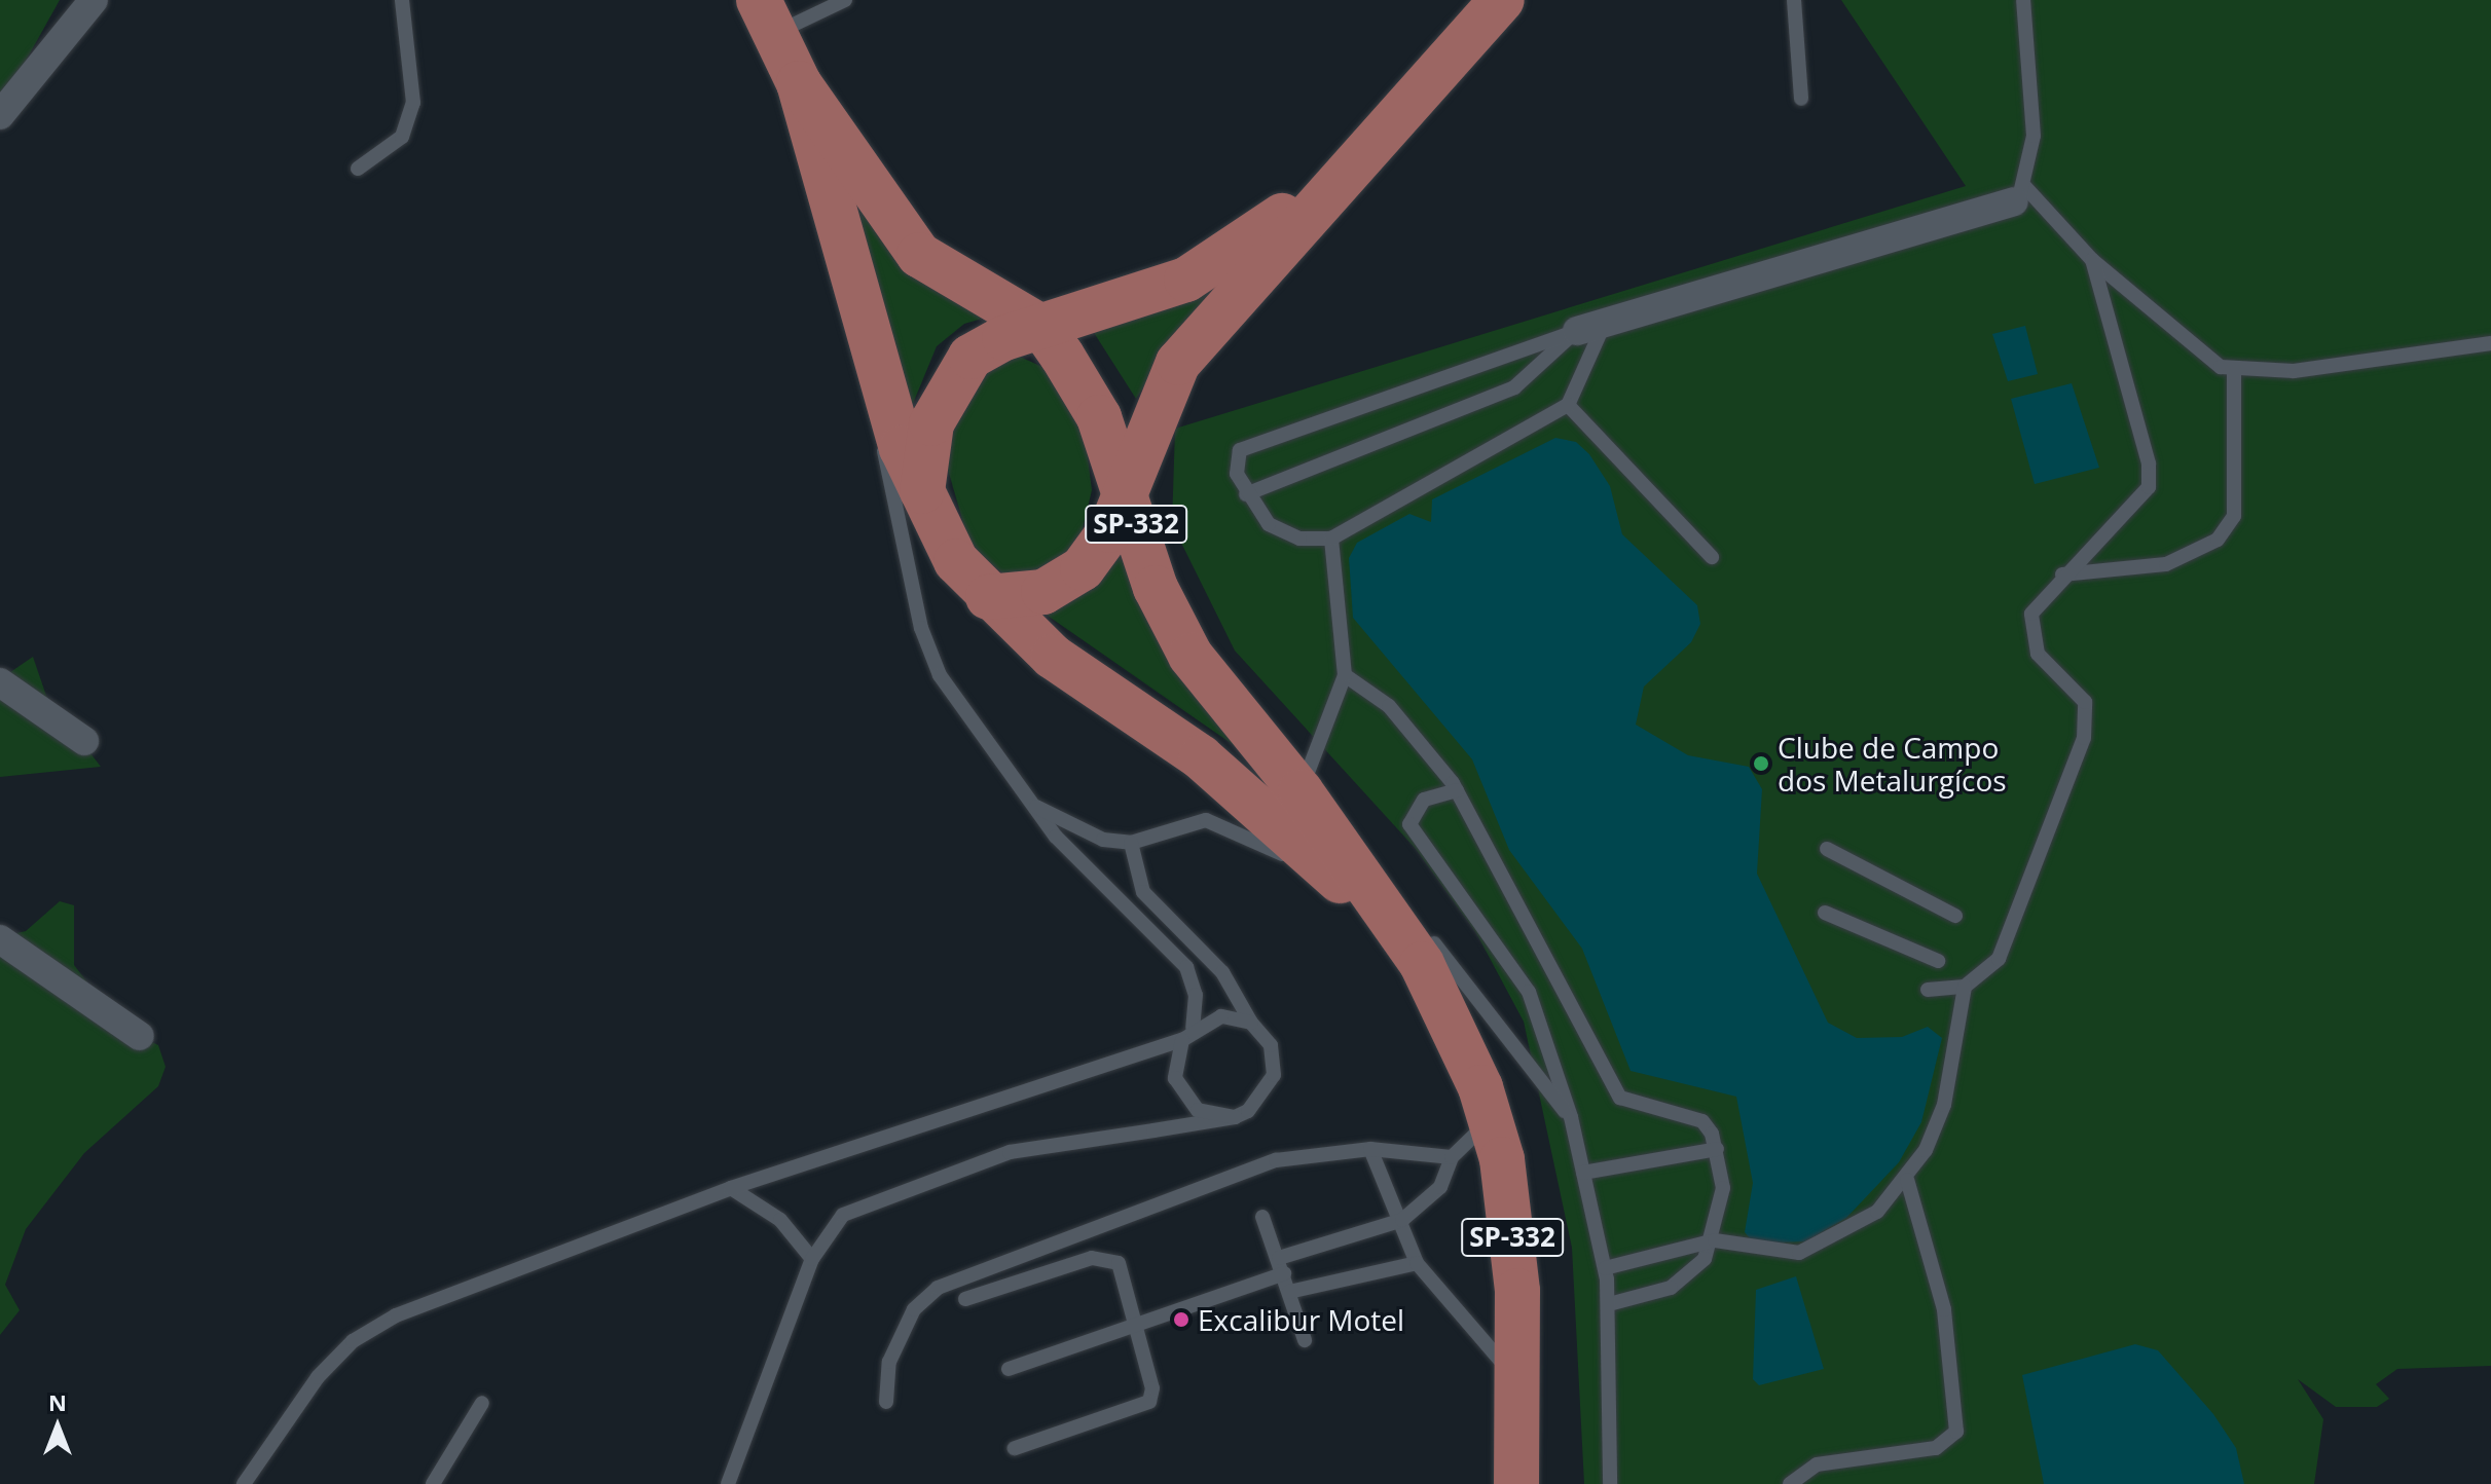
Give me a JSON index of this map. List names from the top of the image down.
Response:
{
  "streets": {
    "main road": ["SP-332"]
  },
  "places": ["Clube de Campo dos Metalurgícos", "Excalibur Motel"],
  "north": "top"
}
